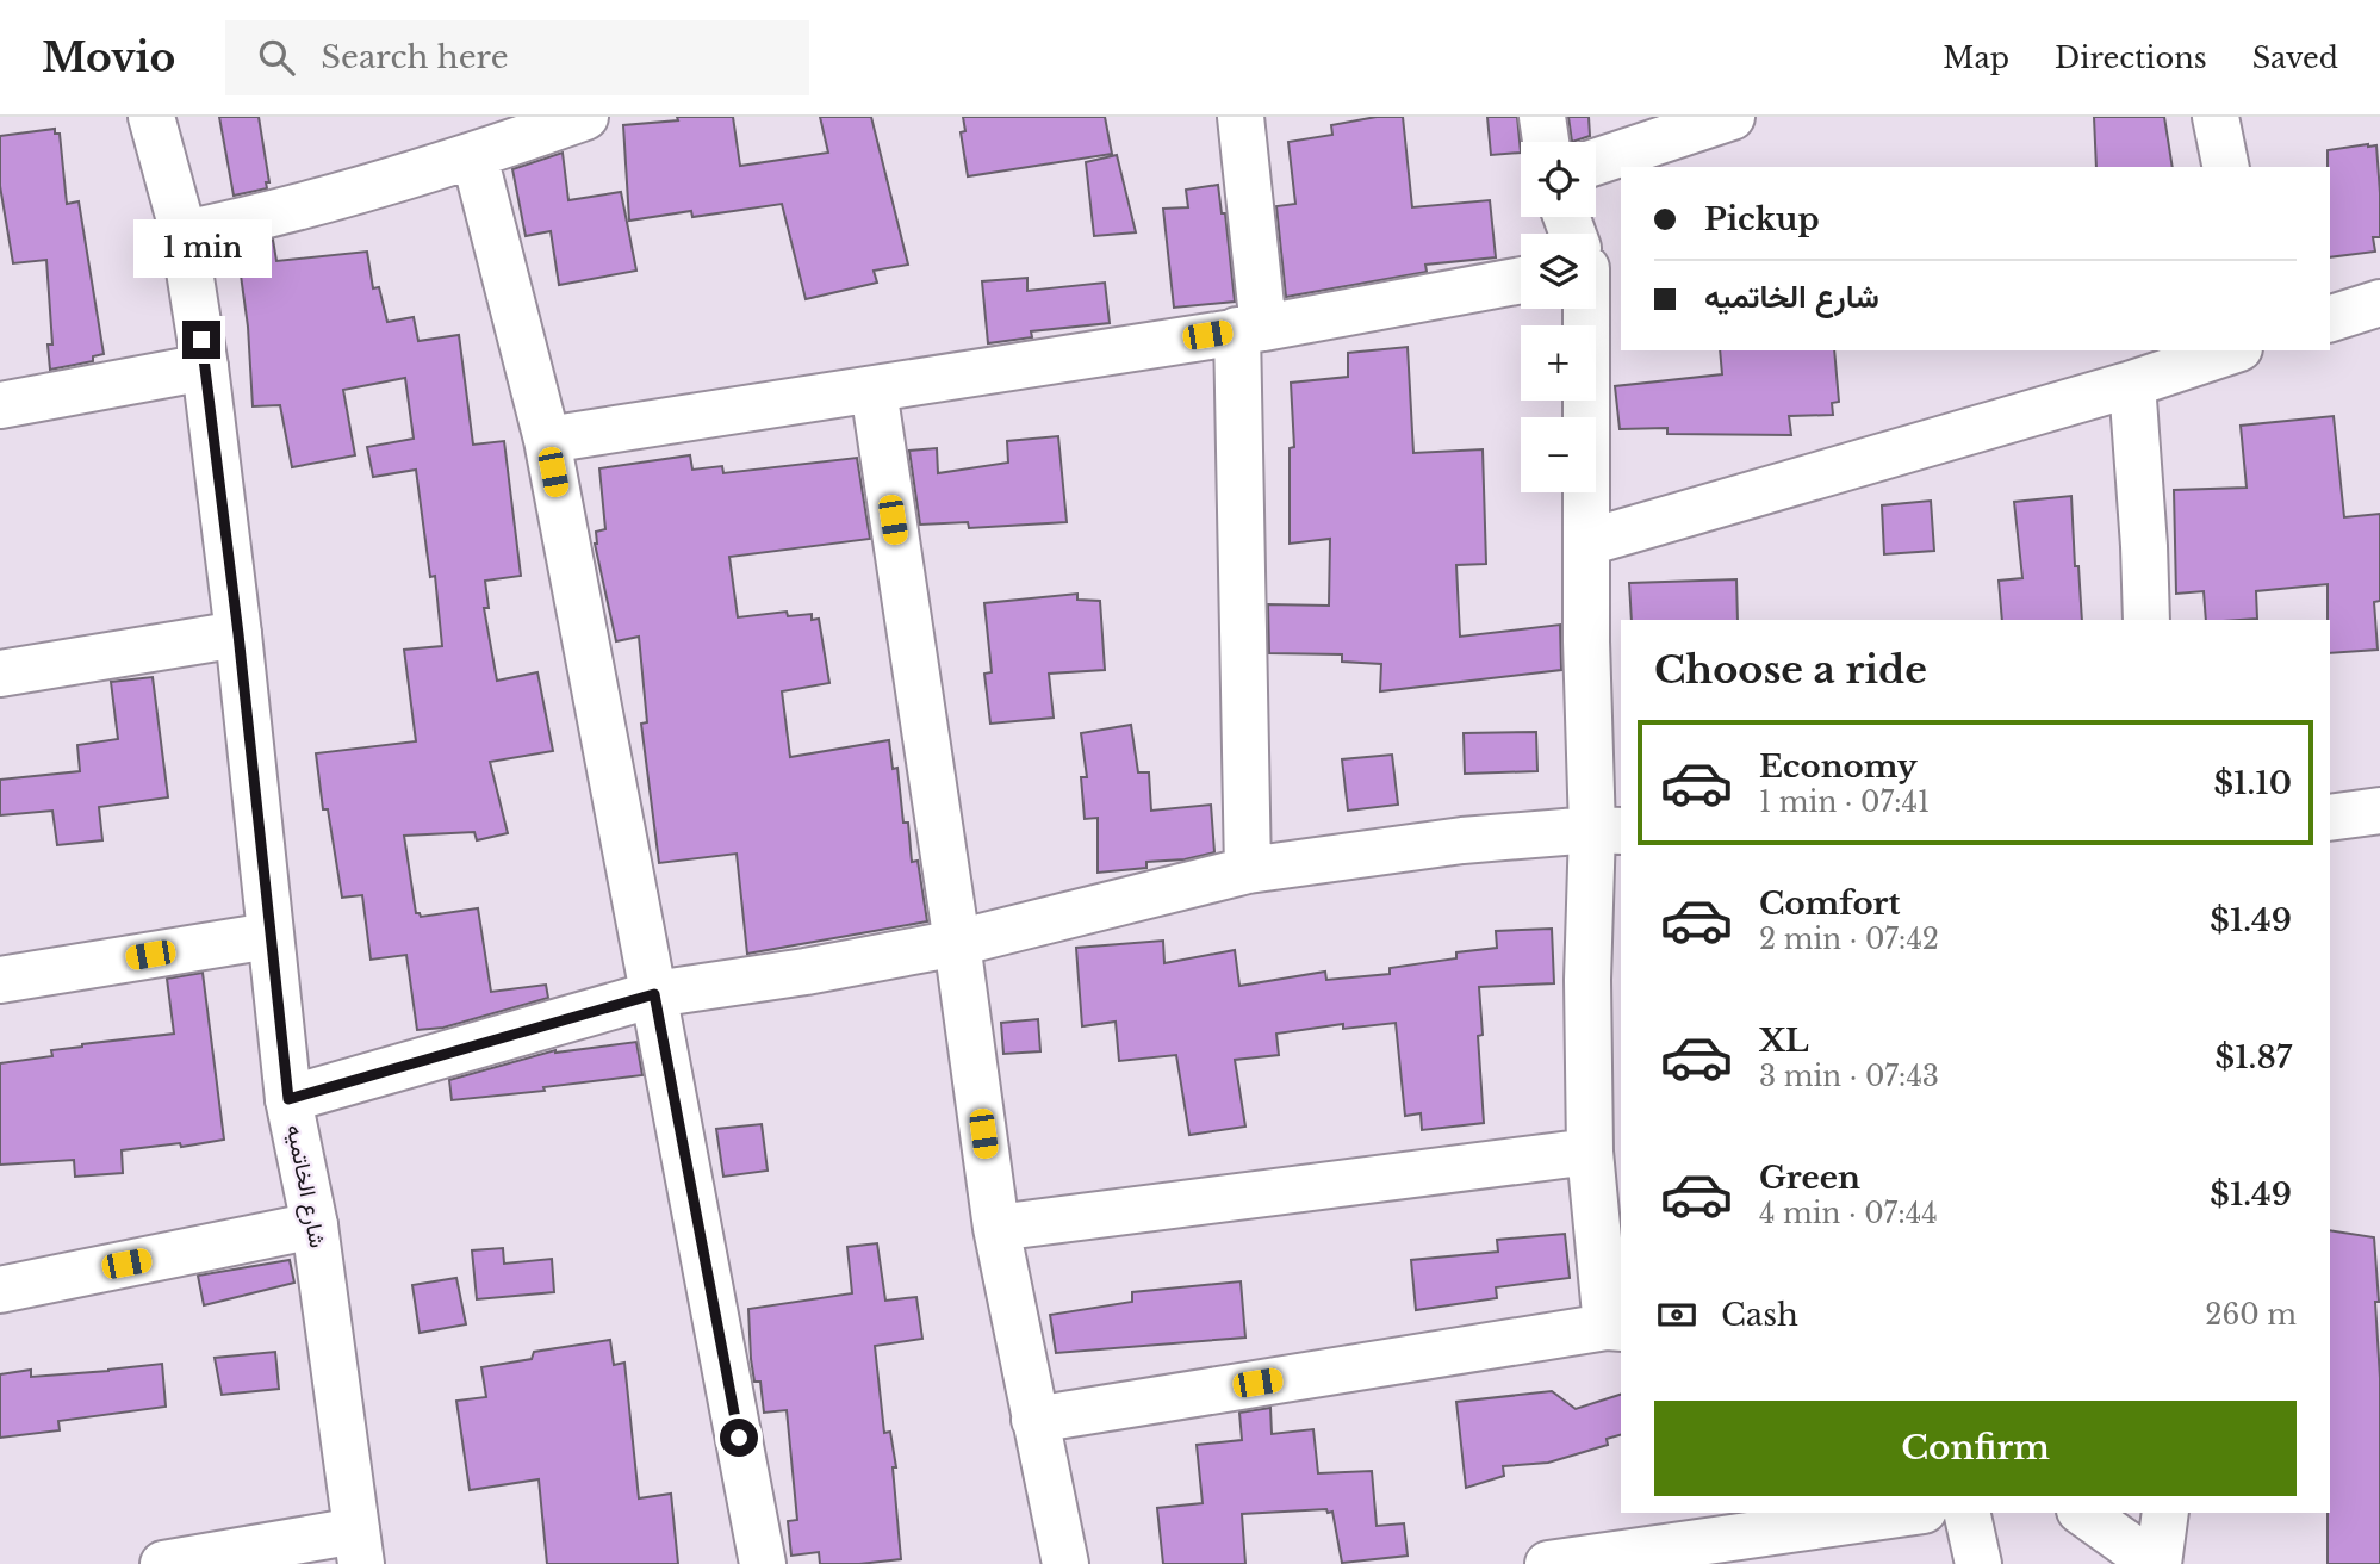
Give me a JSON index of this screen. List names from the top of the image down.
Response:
{
  "streets": {
    "street": ["شارع الخاتميه"]
  },
  "page": {
    "header": "Movio",
    "search": "Search here",
    "nav": ["Map", "Directions", "Saved"],
    "map_buttons": ["+", "−"],
    "banner": ["Pickup", "شارع الخاتميه"],
    "bubble": "1 min",
    "heading": "Choose a ride",
    "list": [
      {
        "name": "Economy",
        "note": "1 min · 07:41",
        "value": "$1.10"
      },
      {
        "name": "Comfort",
        "note": "2 min · 07:42",
        "value": "$1.49"
      },
      {
        "name": "XL",
        "note": "3 min · 07:43",
        "value": "$1.87"
      },
      {
        "name": "Green",
        "note": "4 min · 07:44",
        "value": "$1.49"
      }
    ],
    "pay": ["Cash", "260 m"],
    "buttons": "Confirm"
  }
}
